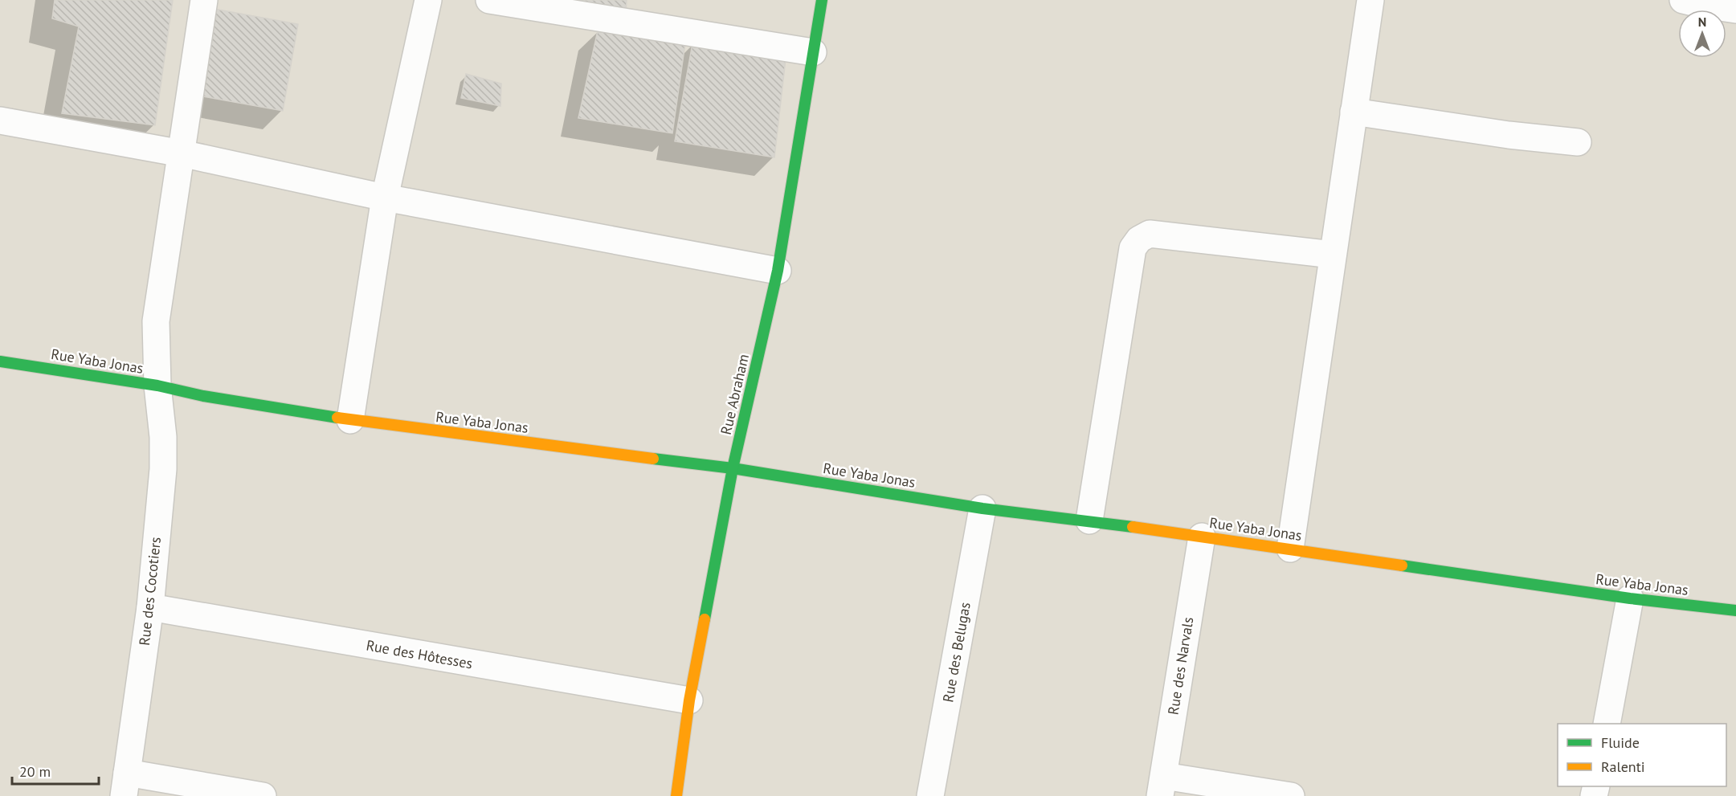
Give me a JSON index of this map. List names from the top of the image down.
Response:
{
  "streets": {
    "street": [
      "Rue Yaba Jonas",
      "Rue Abraham",
      "Rue des Cocotiers",
      "Rue des Belugas",
      "Rue des Hôtesses",
      "Rue des Narvals"
    ]
  },
  "crossings": [
    ["Rue Yaba Jonas", "Rue Abraham"],
    ["Rue Yaba Jonas", "Rue des Cocotiers"],
    ["Rue Yaba Jonas", "Rue des Belugas"],
    ["Rue Yaba Jonas", "Rue des Narvals"],
    ["Rue Abraham", "Rue des Hôtesses"],
    ["Rue des Cocotiers", "Rue des Hôtesses"]
  ],
  "legend": ["Fluide", "Ralenti"],
  "scale_bar": "20 m",
  "north": "top"
}
